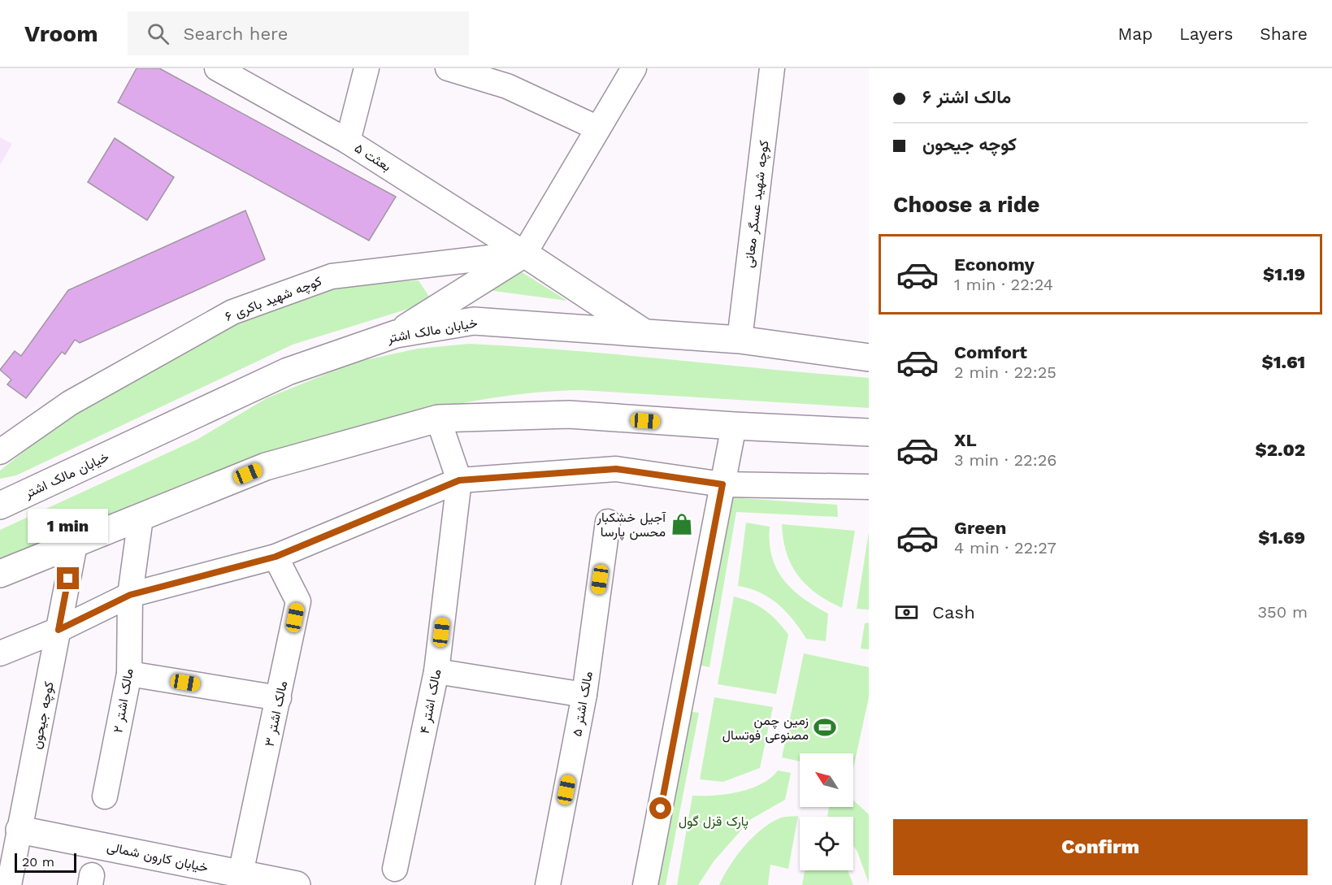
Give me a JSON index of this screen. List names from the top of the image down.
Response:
{
  "streets": {
    "main road": ["خیابان مالک اشتر", "خیابان کارون شمالی"],
    "street": [
      "بعثت ۵",
      "کوچه شهید عسگر معانی",
      "کوچه شهید باکری ۶",
      "مالک اشتر ۲",
      "مالک اشتر ۴",
      "مالک اشتر ۵",
      "مالک اشتر ۳",
      "کوچه جیحون"
    ]
  },
  "crossings": [
    ["بعثت ۵", "کوچه شهید باکری ۶"],
    ["کوچه شهید عسگر معانی", "خیابان مالک اشتر"],
    ["مالک اشتر ۳", "خیابان کارون شمالی"],
    ["کوچه جیحون", "خیابان کارون شمالی"]
  ],
  "parks": ["پارک قزل گول"],
  "places": {
    "shop": ["آجیل خشکبار محسن پارسا"],
    "sports": ["زمین چمن مصنوعی فوتسال"]
  },
  "scale_bar": "20 m",
  "north": "top left",
  "page": {
    "header": "Vroom",
    "search": "Search here",
    "nav": ["Map", "Layers", "Share"],
    "banner": ["مالک اشتر ۶", "کوچه جیحون"],
    "heading": "Choose a ride",
    "list": [
      {
        "name": "Economy",
        "note": "1 min · 22:24",
        "value": "$1.19"
      },
      {
        "name": "Comfort",
        "note": "2 min · 22:25",
        "value": "$1.61"
      },
      {
        "name": "XL",
        "note": "3 min · 22:26",
        "value": "$2.02"
      },
      {
        "name": "Green",
        "note": "4 min · 22:27",
        "value": "$1.69"
      }
    ],
    "bubble": "1 min",
    "pay": ["Cash", "350 m"],
    "buttons": "Confirm",
    "scale": "20 m"
  }
}
